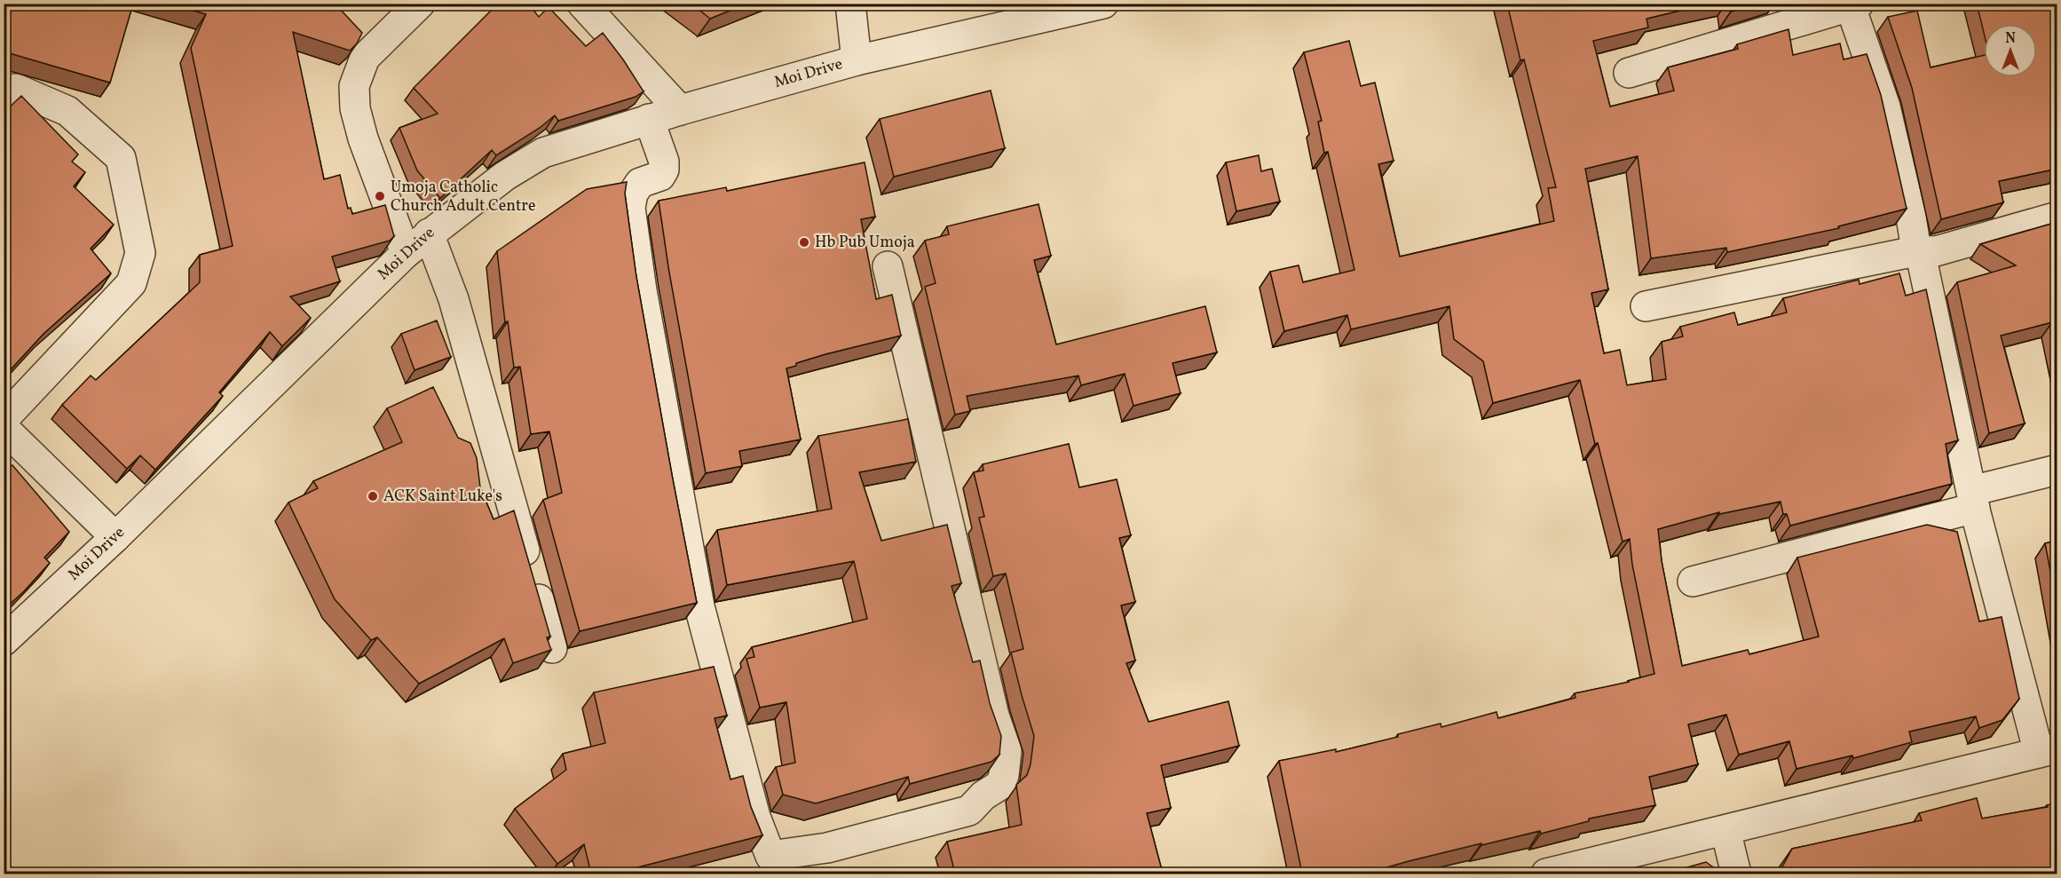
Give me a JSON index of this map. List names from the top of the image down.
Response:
{
  "streets": {
    "street": ["Moi Drive"]
  },
  "places": ["Umoja Catholic Church Adult Centre", "Hb Pub Umoja", "ACK Saint Luke's"],
  "north": "top"
}
